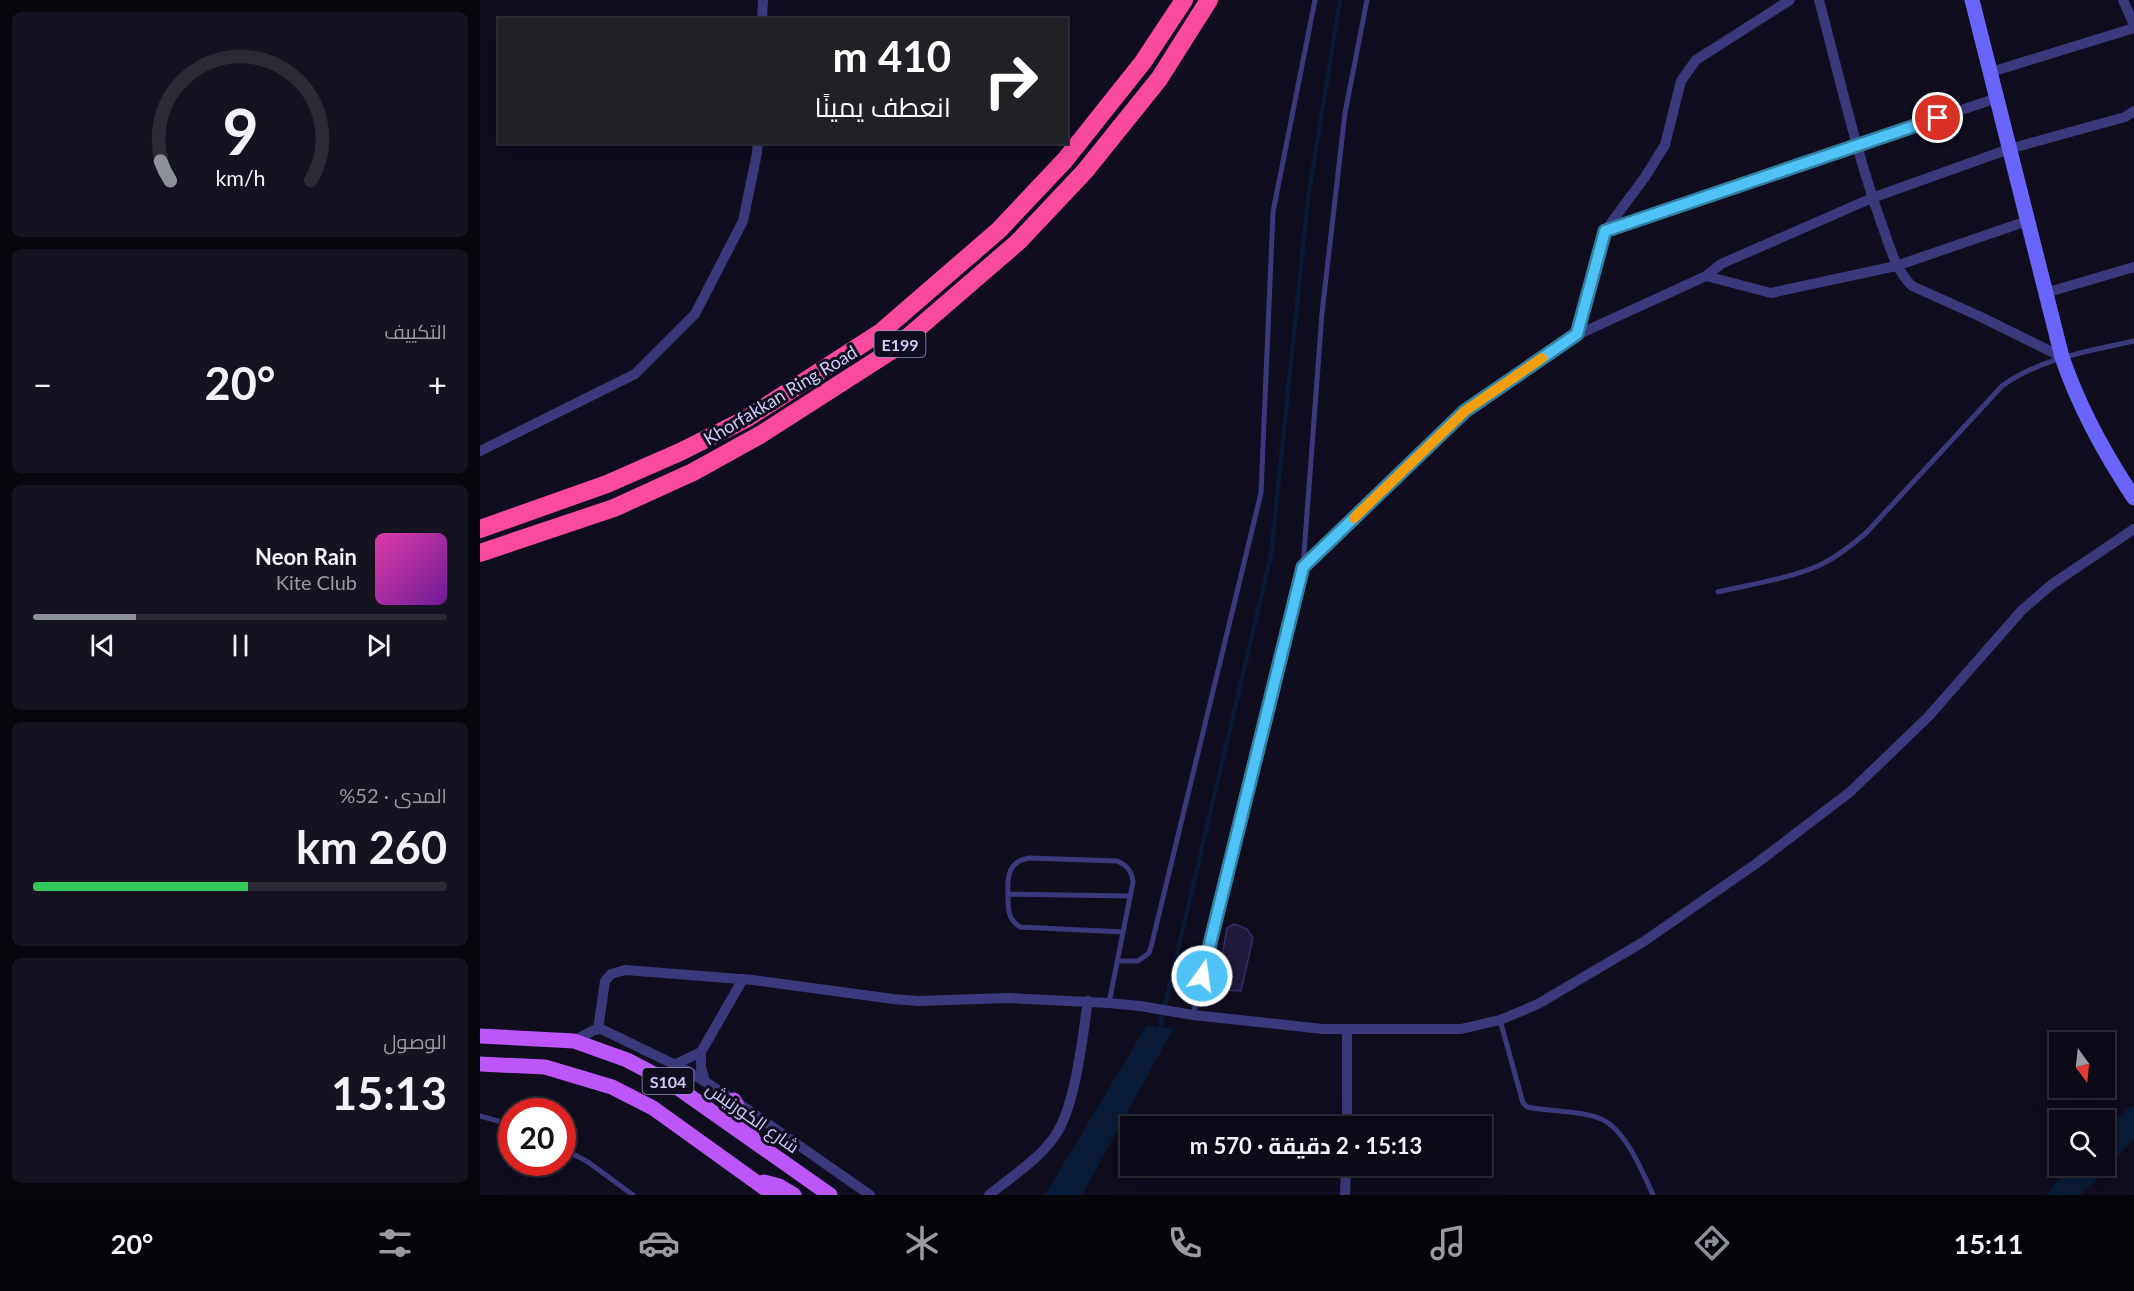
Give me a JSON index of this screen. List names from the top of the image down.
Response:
{
  "streets": {
    "highway": ["E199", "Khorfakkan Ring Road"],
    "main road": ["S104", "شارع الكورنيش"]
  },
  "north": "bottom",
  "page": {
    "turn": ["410 m", "انعطف يمينًا"],
    "tile": [
      "التكييف",
      ["المدى · 52%", "260 km"],
      ["الوصول", "15:13"]
    ],
    "heat": ["−", "20°", "+"],
    "song": ["Neon Rain", "Kite Club"],
    "limit": "20",
    "trip": "15:13 · 2 دقيقة · 570 m",
    "tabs": ["15:11", "20°"],
    "gauge": ["9", "km/h"]
  }
}
